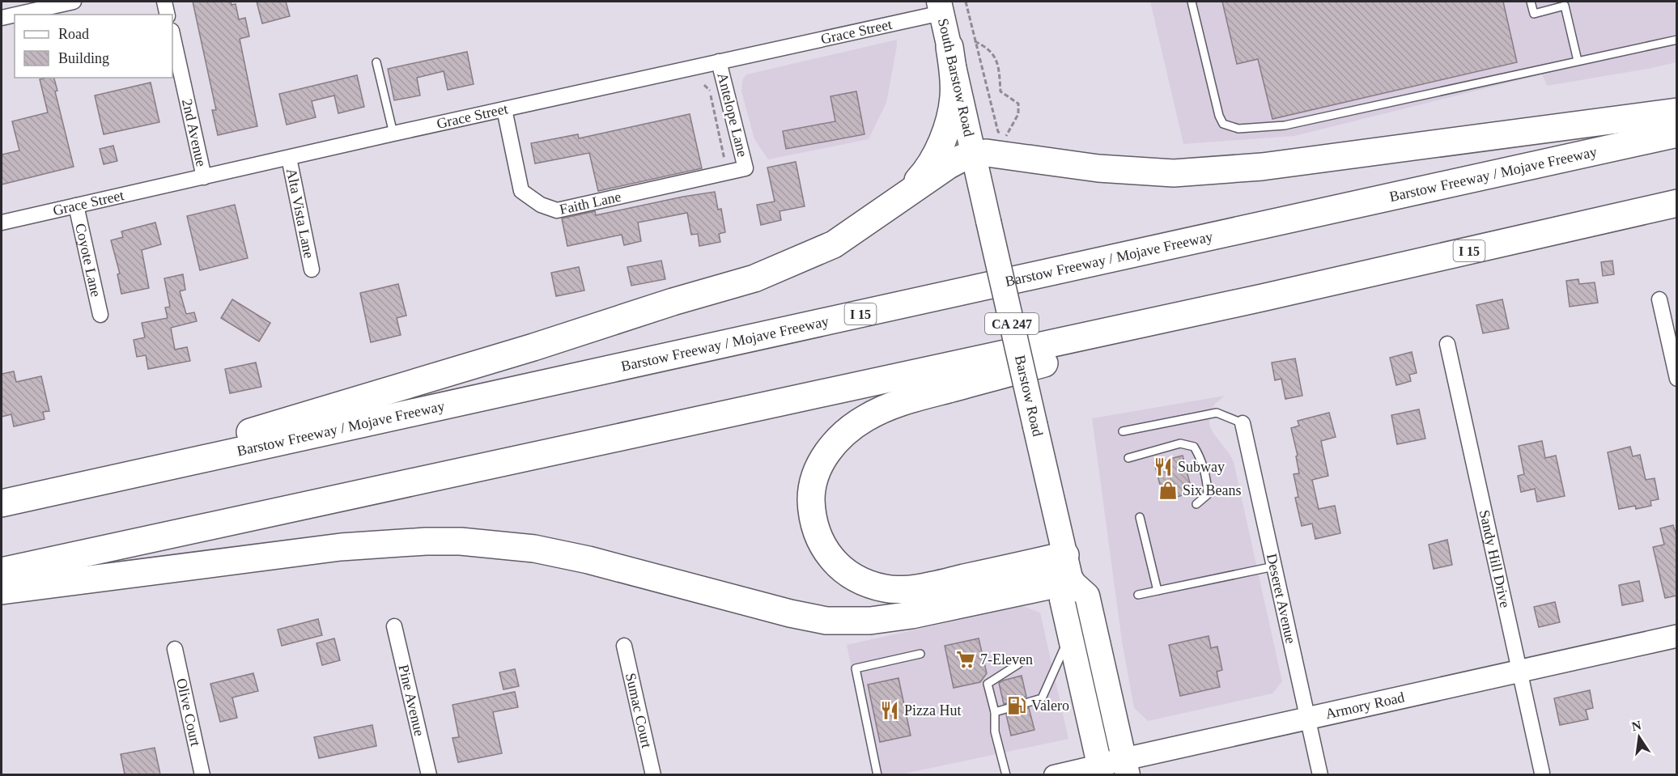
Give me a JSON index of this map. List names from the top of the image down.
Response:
{
  "streets": {
    "highway": ["Barstow Freeway / Mojave Freeway", "I 15"],
    "main road": [
      "South Barstow Road",
      "CA 247",
      "Barstow Road",
      "Armory Road"
    ],
    "street": [
      "Grace Street",
      "Antelope Lane",
      "2nd Avenue",
      "Faith Lane",
      "Alta Vista Lane",
      "Coyote Lane",
      "Sandy Hill Drive",
      "Deseret Avenue",
      "Pine Avenue",
      "Sumac Court",
      "Olive Court"
    ]
  },
  "crossings": [
    ["Grace Street", "South Barstow Road"],
    ["Grace Street", "Antelope Lane"],
    ["Grace Street", "2nd Avenue"],
    ["Grace Street", "Faith Lane"],
    ["Grace Street", "Alta Vista Lane"],
    ["Grace Street", "Coyote Lane"],
    ["South Barstow Road", "Barstow Road"],
    ["Antelope Lane", "Faith Lane"],
    ["Sandy Hill Drive", "Armory Road"],
    ["Deseret Avenue", "Armory Road"]
  ],
  "places": {
    "restaurant": ["Subway", "Pizza Hut"],
    "shop": ["Six Beans"],
    "supermarket": ["7-Eleven"],
    "fuel station": ["Valero"]
  },
  "legend": ["Road", "Building"],
  "north": "top"
}
